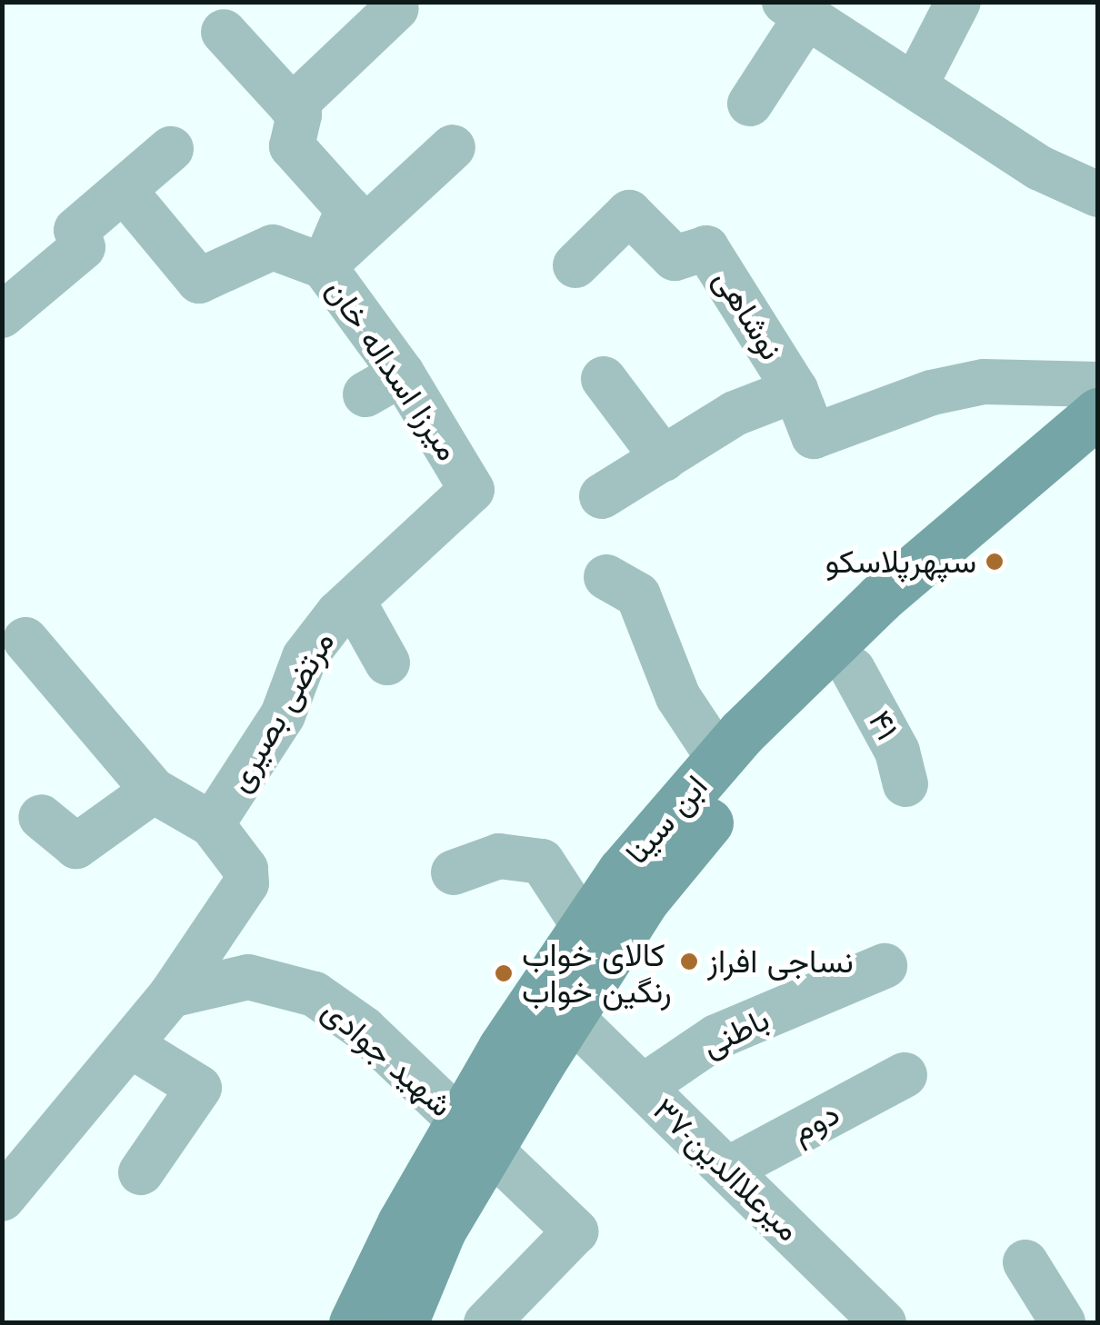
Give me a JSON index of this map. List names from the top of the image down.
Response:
{
  "streets": {
    "main road": ["ابن سینا"],
    "street": [
      "نوشاهی",
      "میرزا اسداله خان",
      "مرتضی بصیری",
      "۴۱",
      "باطنی",
      "شهید جوادی",
      "دوم",
      "۳۷-میرعلاالدین"
    ]
  },
  "crossings": [
    ["میرزا اسداله خان", "مرتضی بصیری"],
    ["۴۱", "ابن سینا"],
    ["ابن سینا", "شهید جوادی"],
    ["ابن سینا", "۳۷-میرعلاالدین"],
    ["باطنی", "۳۷-میرعلاالدین"],
    ["دوم", "۳۷-میرعلاالدین"]
  ],
  "places": ["سپهرپلاسکو", "نساجی افراز", "کالای خواب رنگین خواب"]
}
